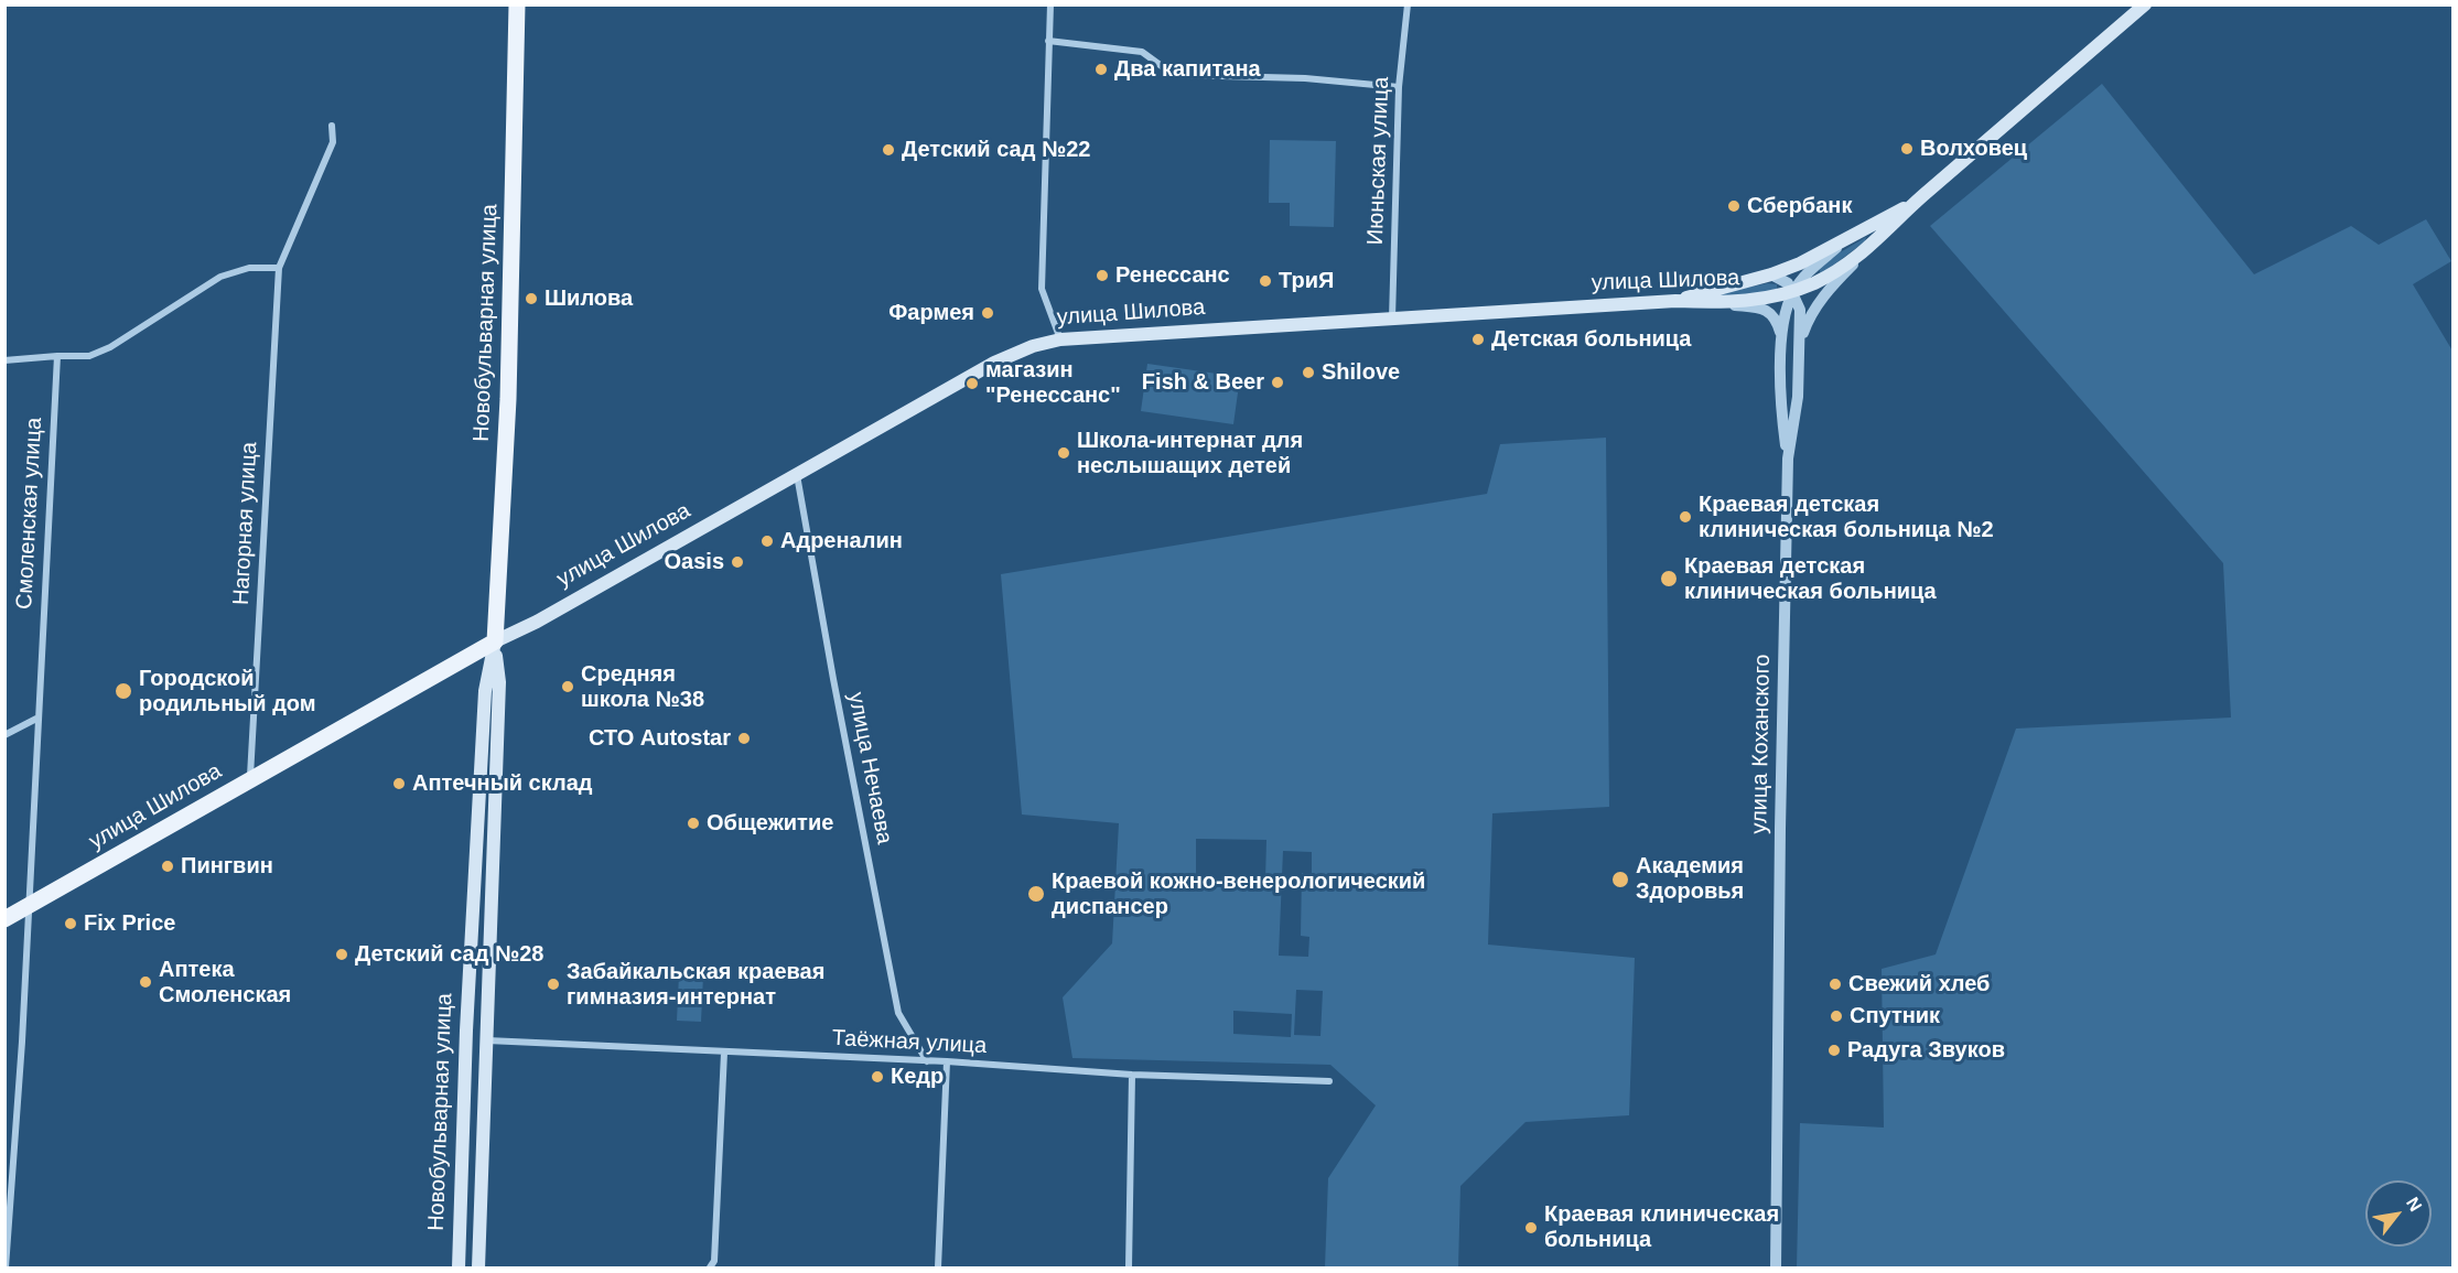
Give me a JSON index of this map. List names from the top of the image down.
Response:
{
  "streets": {
    "main road": ["улица Шилова", "Новобульварная улица"],
    "street": [
      "Июньская улица",
      "Смоленская улица",
      "Нагорная улица",
      "улица Коханского",
      "улица Нечаева",
      "Таёжная улица"
    ]
  },
  "crossings": [
    ["Июньская улица", "улица Шилова"],
    ["улица Шилова", "Новобульварная улица"],
    ["улица Шилова", "Смоленская улица"],
    ["улица Шилова", "Нагорная улица"],
    ["улица Шилова", "улица Нечаева"],
    ["Новобульварная улица", "Таёжная улица"],
    ["улица Нечаева", "Таёжная улица"]
  ],
  "places": [
    "Два капитана",
    "Волховец",
    "Детский сад №22",
    "Сбербанк",
    "Ренессанс",
    "ТриЯ",
    "Шилова",
    "Фармея",
    "Детская больница",
    "Shilove",
    "Fish & Beer",
    "магазин \"Ренессанс\"",
    "Школа-интернат для неслышащих детей",
    "Краевая детская клиническая больница №2",
    "Адреналин",
    "Oasis",
    "Краевая детская клиническая больница",
    "Средняя школа №38",
    "Городской родильный дом",
    "СТО Autostar",
    "Аптечный склад",
    "Общежитие",
    "Пингвин",
    "Академия Здоровья",
    "Краевой кожно-венерологический диспансер",
    "Fix Price",
    "Детский сад №28",
    "Аптека Смоленская",
    "Забайкальская краевая гимназия-интернат",
    "Свежий хлеб",
    "Спутник",
    "Радуга Звуков",
    "Кедр",
    "Краевая клиническая больница"
  ],
  "north": "top right"
}
